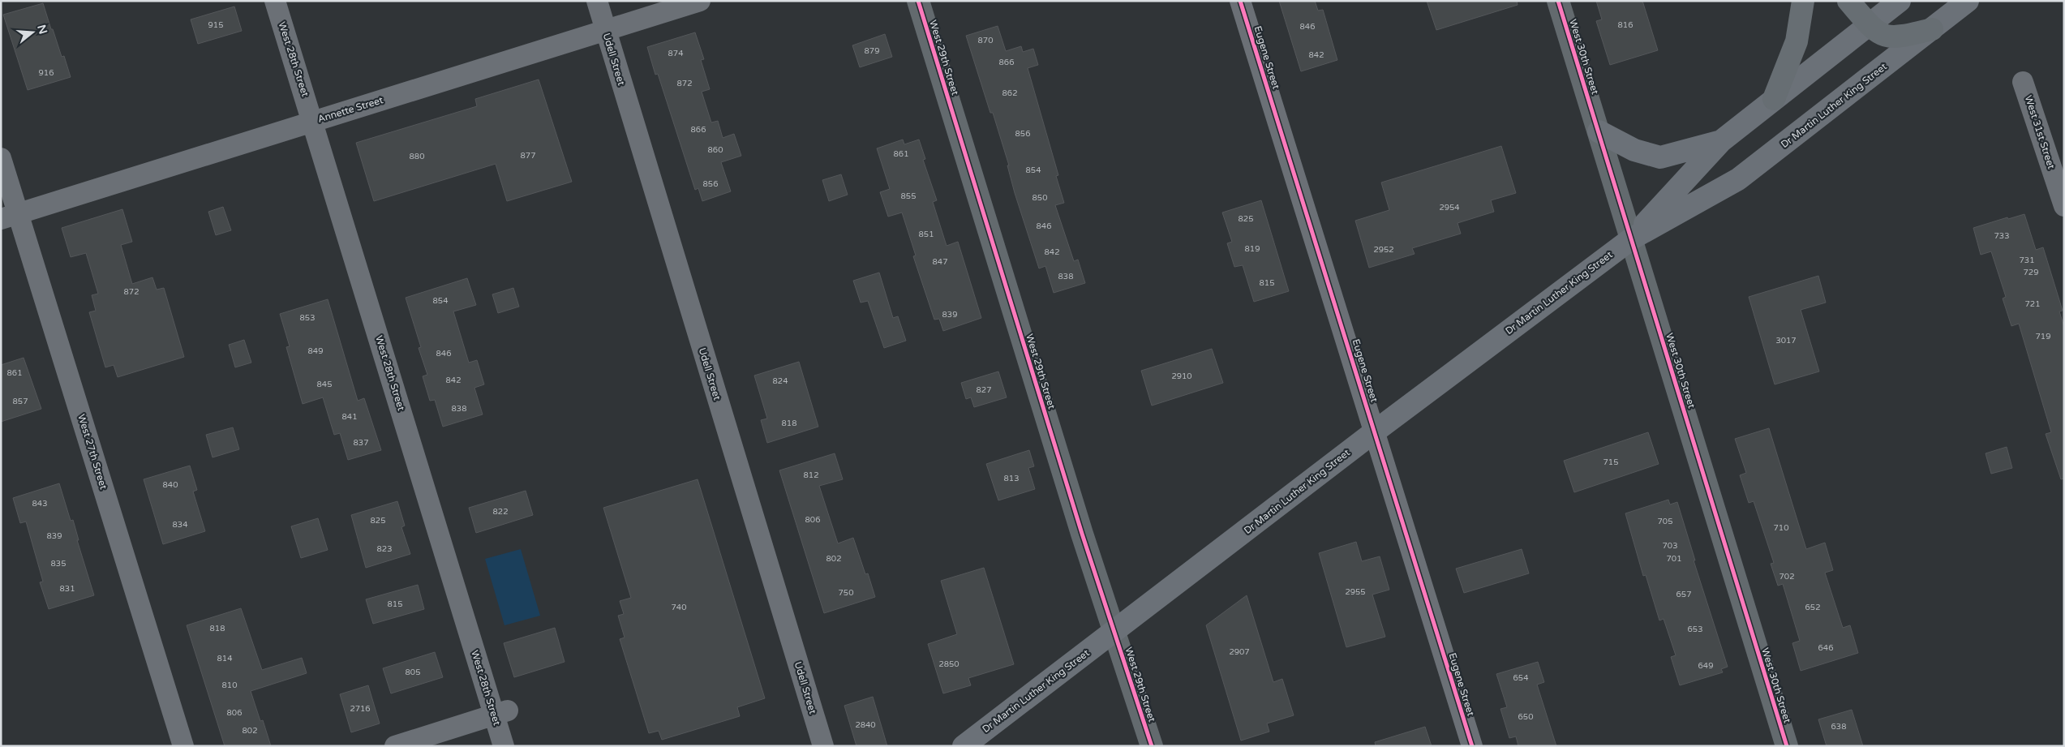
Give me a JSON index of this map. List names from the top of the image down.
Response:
{
  "streets": {
    "main road": ["West 30th Street", "West 29th Street", "Dr Martin Luther King Street"],
    "street": [
      "Eugene Street",
      "West 28th Street",
      "Udell Street",
      "Annette Street",
      "West 31st Street",
      "West 27th Street"
    ]
  },
  "crossings": [
    ["West 30th Street", "Dr Martin Luther King Street"],
    ["West 29th Street", "Dr Martin Luther King Street"],
    ["Eugene Street", "Dr Martin Luther King Street"],
    ["West 28th Street", "Annette Street"],
    ["Udell Street", "Annette Street"],
    ["Annette Street", "West 27th Street"]
  ],
  "house_numbers": [
    "915",
    "816",
    "846",
    "870",
    "879",
    "874",
    "842",
    "866",
    "916",
    "872",
    "862",
    "866",
    "856",
    "860",
    "861",
    "877",
    "880",
    "854",
    "856",
    "855",
    "850",
    "2954",
    "825",
    "846",
    "851",
    "733",
    "819",
    "2952",
    "842",
    "731",
    "847",
    "729",
    "838",
    "815",
    "872",
    "854",
    "721",
    "839",
    "853",
    "719",
    "3017",
    "849",
    "846",
    "861",
    "2910",
    "842",
    "824",
    "845",
    "827",
    "857",
    "838",
    "841",
    "818",
    "837",
    "715",
    "812",
    "813",
    "840",
    "843",
    "822",
    "806",
    "825",
    "705",
    "834",
    "710",
    "839",
    "703",
    "823",
    "802",
    "701",
    "835",
    "702",
    "831",
    "2955",
    "750",
    "657",
    "815",
    "740",
    "652",
    "818",
    "653",
    "646",
    "2907",
    "814",
    "2850",
    "649",
    "805",
    "654",
    "810",
    "2716",
    "806",
    "650",
    "2840",
    "638",
    "802"
  ],
  "north": "right"
}
